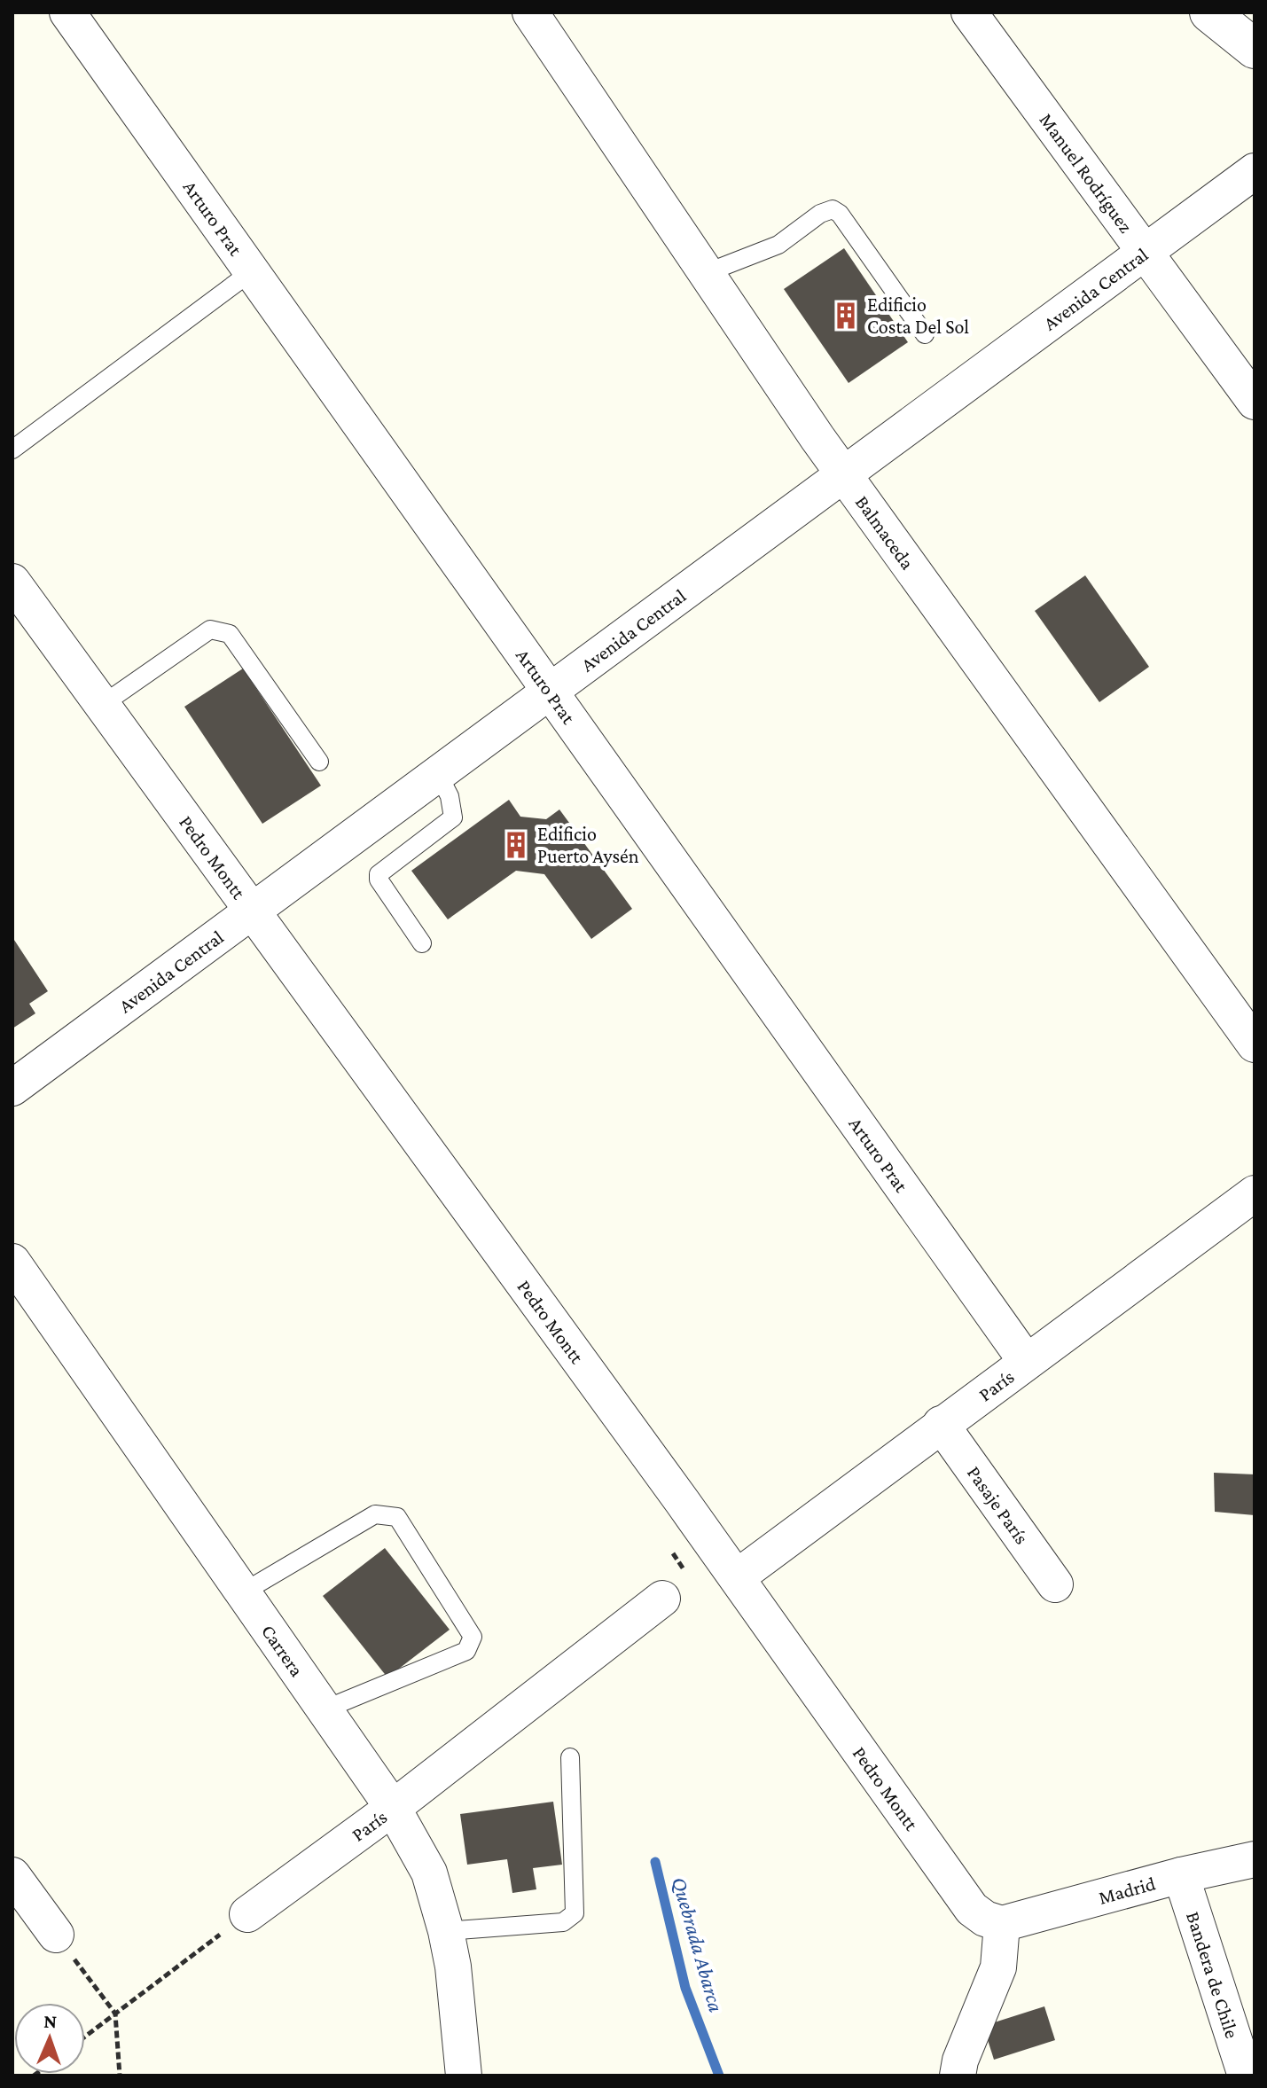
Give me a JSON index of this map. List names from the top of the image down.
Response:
{
  "streets": {
    "street": [
      "Manuel Rodríguez",
      "Arturo Prat",
      "Avenida Central",
      "Balmaceda",
      "Pedro Montt",
      "París",
      "Pasaje París",
      "Carrera",
      "Madrid",
      "Bandera de Chile"
    ]
  },
  "crossings": [
    ["Manuel Rodríguez", "Avenida Central"],
    ["Arturo Prat", "Avenida Central"],
    ["Arturo Prat", "París"],
    ["Avenida Central", "Balmaceda"],
    ["Avenida Central", "Pedro Montt"],
    ["Pedro Montt", "París"],
    ["Pedro Montt", "Madrid"],
    ["París", "Pasaje París"],
    ["París", "Carrera"],
    ["Madrid", "Bandera de Chile"]
  ],
  "water": ["Quebrada Abarca"],
  "places": {
    "building": ["Edificio Costa Del Sol", "Edificio Puerto Aysén"]
  },
  "north": "top"
}
